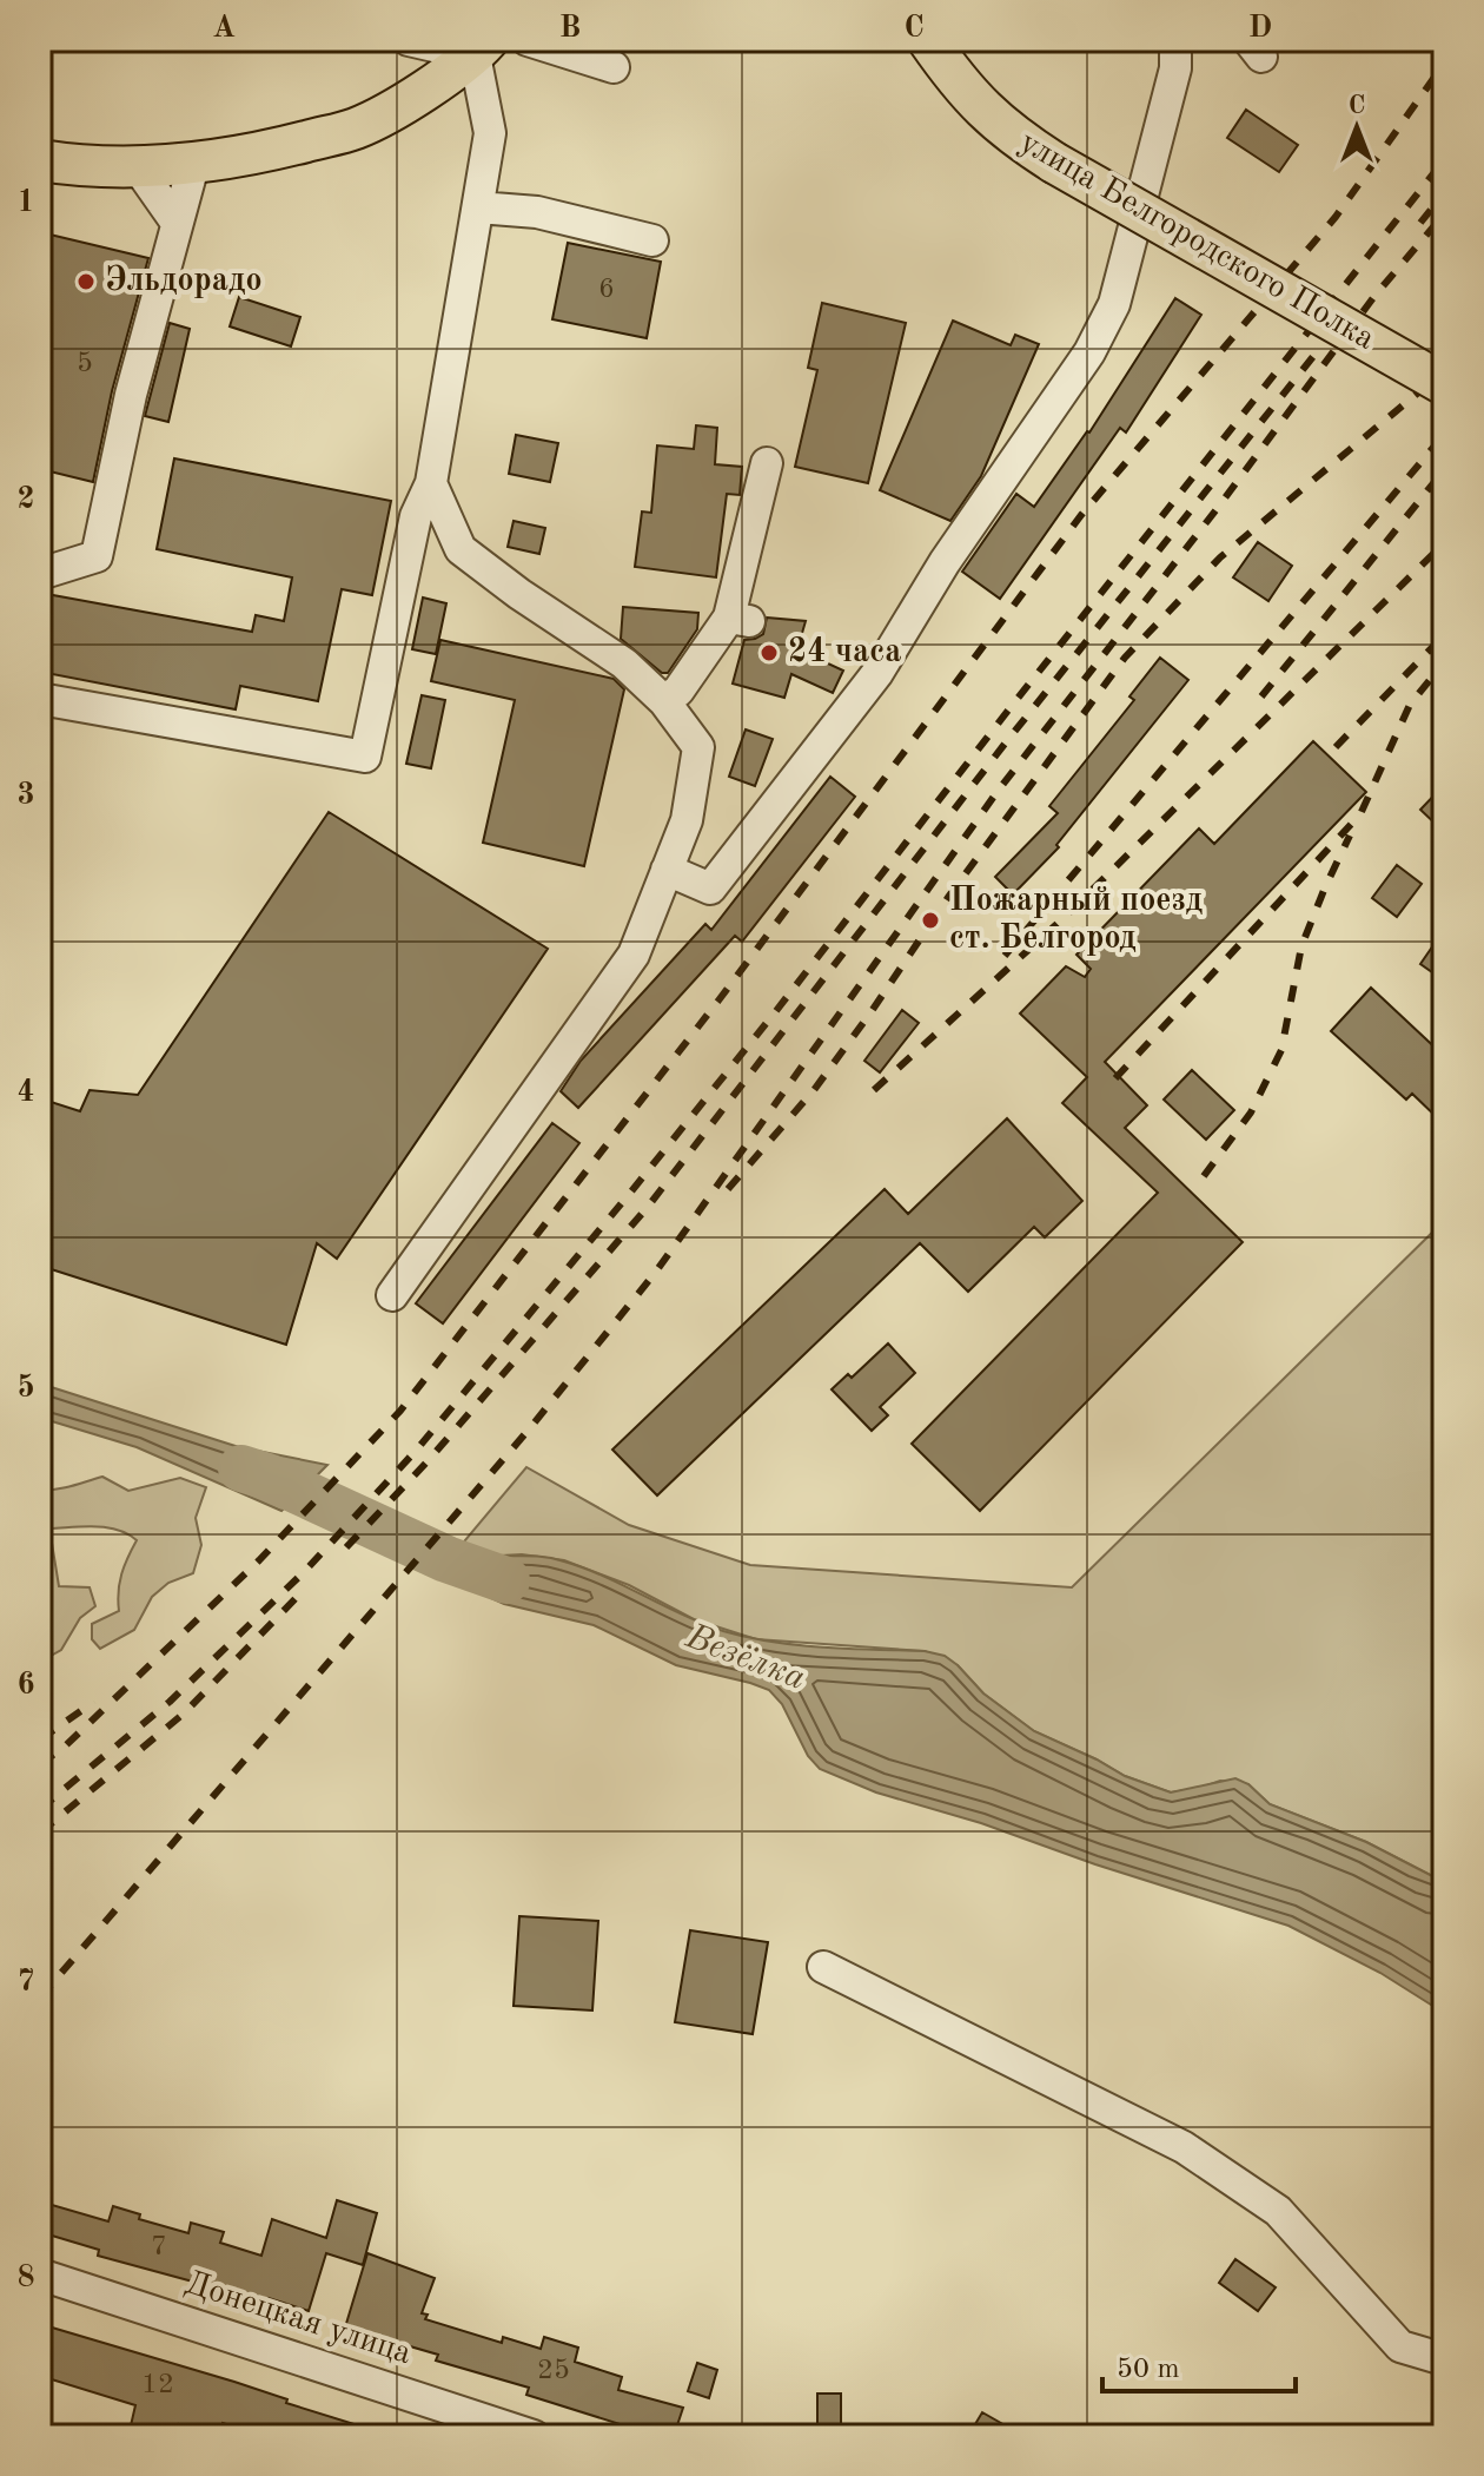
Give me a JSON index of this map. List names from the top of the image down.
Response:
{
  "streets": {
    "main road": ["улица Белгородского Полка"],
    "street": ["Донецкая улица"]
  },
  "water": ["Везёлка"],
  "places": ["Эльдорадо", "24 часа", "Пожарный поезд ст. Белгород"],
  "house_numbers": [
    "6",
    "5",
    "7",
    "25",
    "12"
  ],
  "scale_bar": "50 m",
  "north": "top",
  "grid": {
    "columns": [
      "A",
      "B",
      "C",
      "D"
    ],
    "rows": [
      "1",
      "2",
      "3",
      "4",
      "5",
      "6",
      "7",
      "8"
    ]
  }
}
